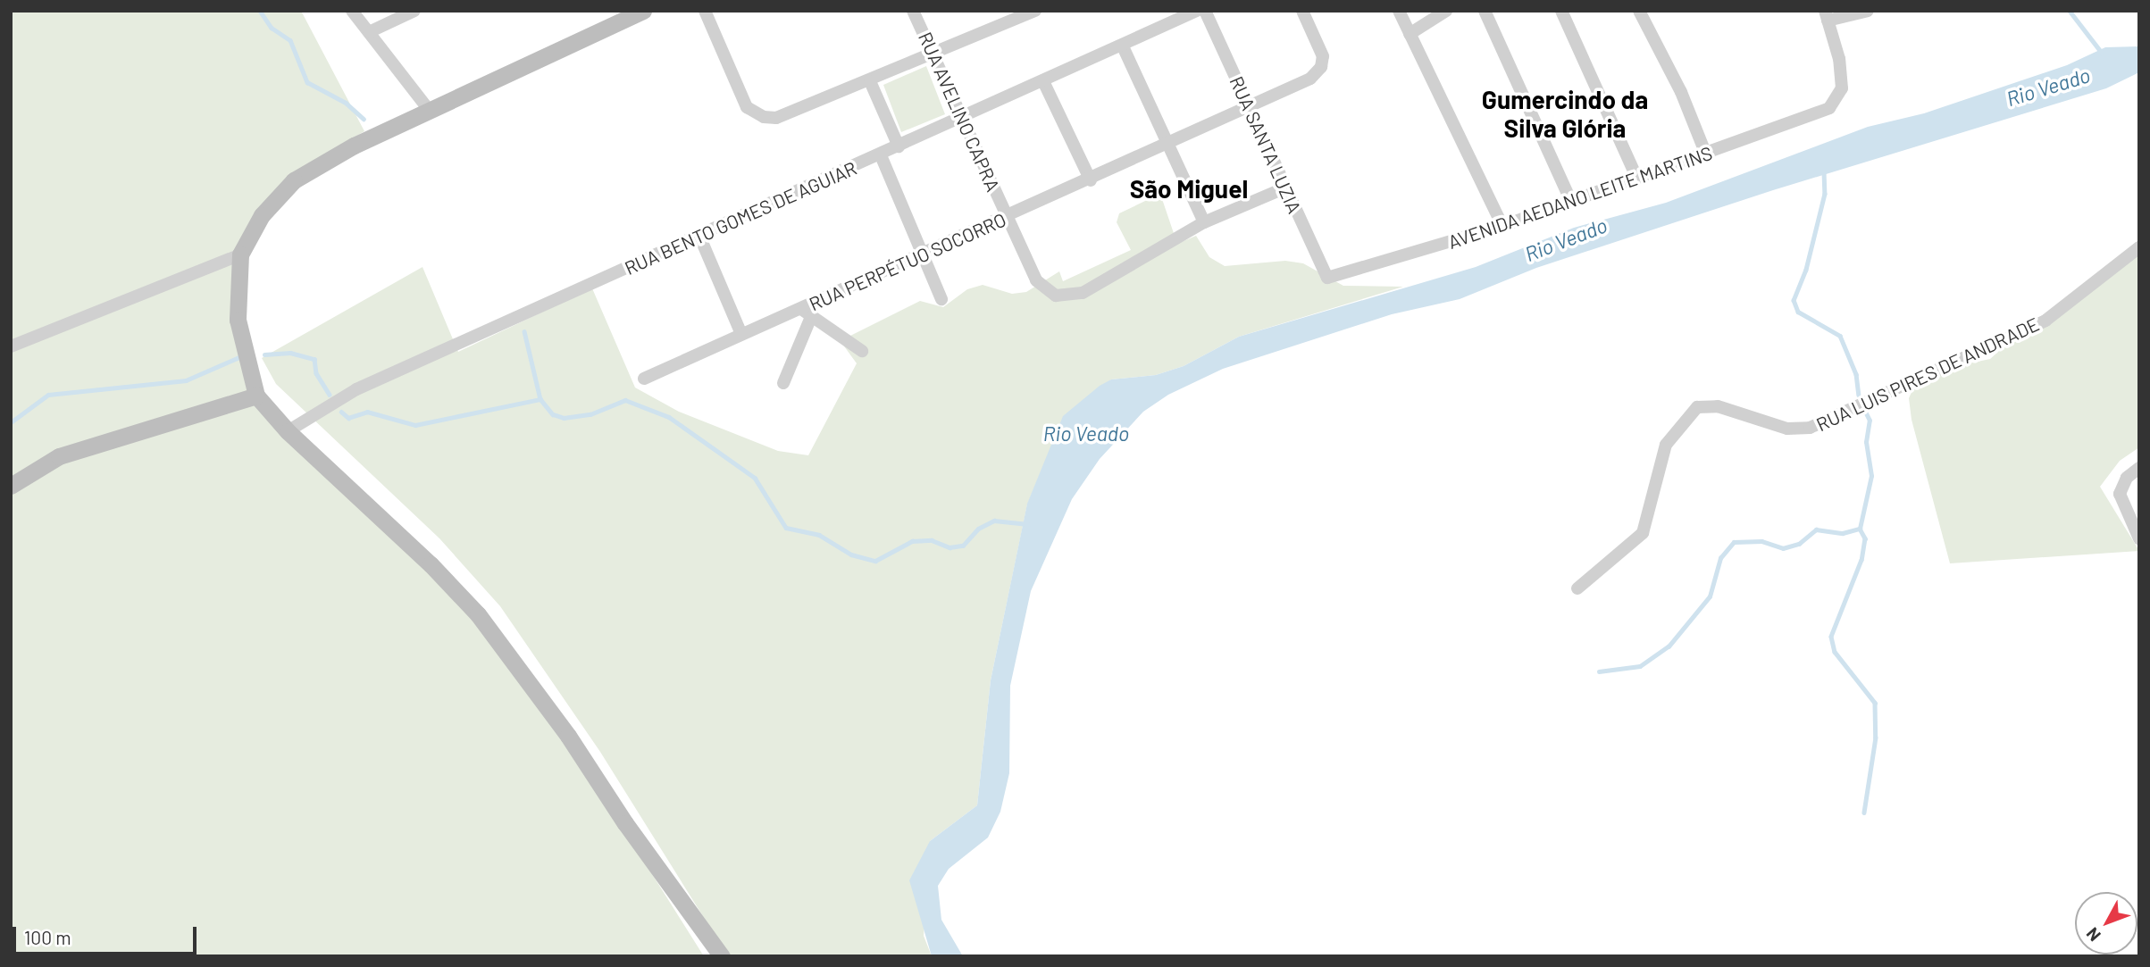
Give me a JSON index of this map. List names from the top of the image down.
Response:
{
  "streets": {
    "street": [
      "RUA AVELINO CAPRA",
      "RUA SANTA LUZIA",
      "AVENIDA AEDANO LEITE MARTINS",
      "RUA BENTO GOMES DE AGUIAR",
      "RUA PERPÉTUO SOCORRO",
      "RUA LUIS PIRES DE ANDRADE"
    ]
  },
  "crossings": [
    ["RUA AVELINO CAPRA", "RUA BENTO GOMES DE AGUIAR"],
    ["RUA AVELINO CAPRA", "RUA PERPÉTUO SOCORRO"],
    ["RUA SANTA LUZIA", "AVENIDA AEDANO LEITE MARTINS"],
    ["RUA SANTA LUZIA", "RUA PERPÉTUO SOCORRO"]
  ],
  "districts": ["Gumercindo da Silva Glória", "São Miguel"],
  "water": ["Rio Veado"],
  "scale_bar": "100 m",
  "north": "bottom left"
}
